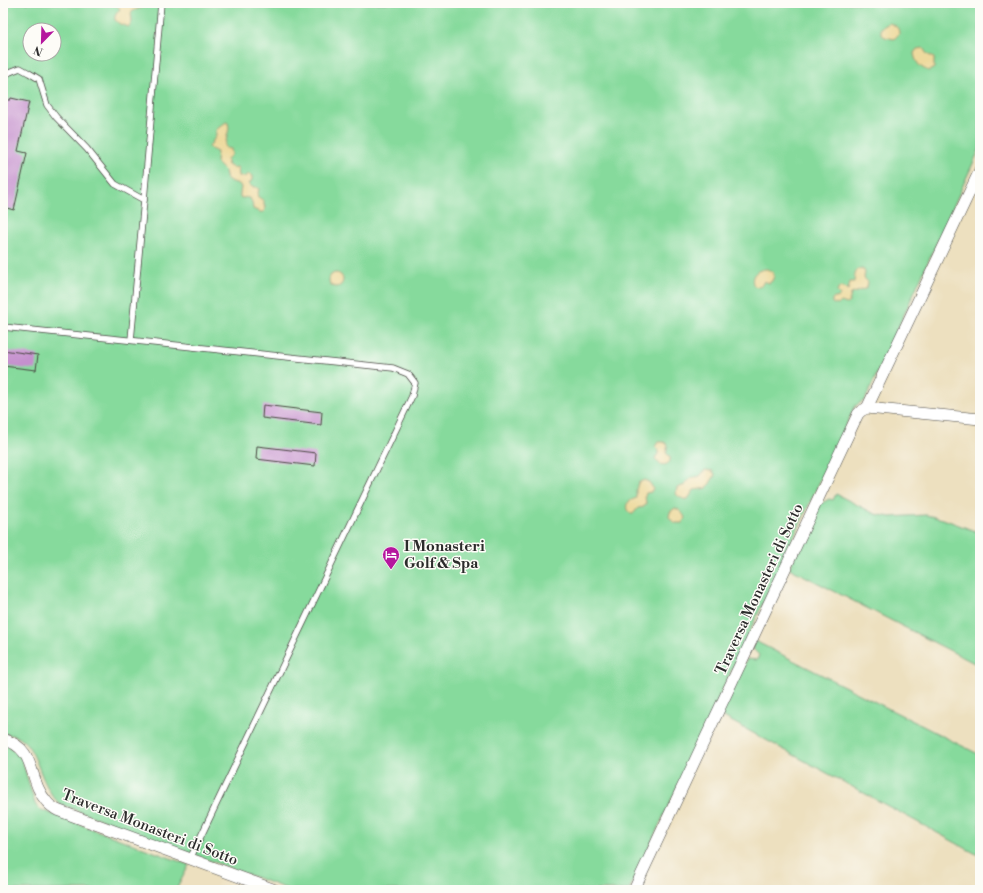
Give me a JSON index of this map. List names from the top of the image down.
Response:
{
  "streets": {
    "street": ["Traversa Monasteri di Sotto"]
  },
  "places": {
    "hotel": ["I Monasteri Golf & Spa"]
  },
  "north": "bottom left"
}
